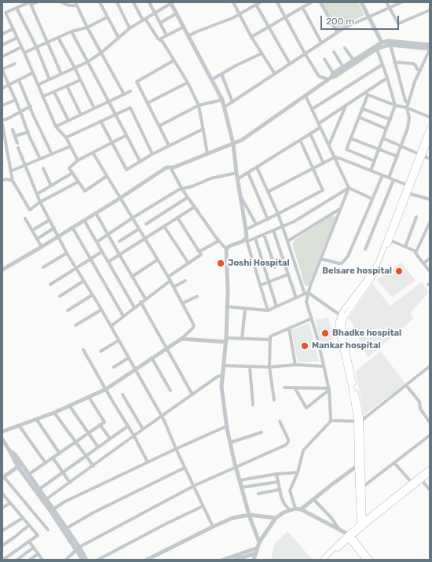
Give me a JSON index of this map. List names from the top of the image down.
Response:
{
  "places": [
    "Joshi Hospital",
    "Belsare hospital",
    "Bhadke hospital",
    "Mankar hospital"
  ],
  "scale_bar": "200 m"
}
